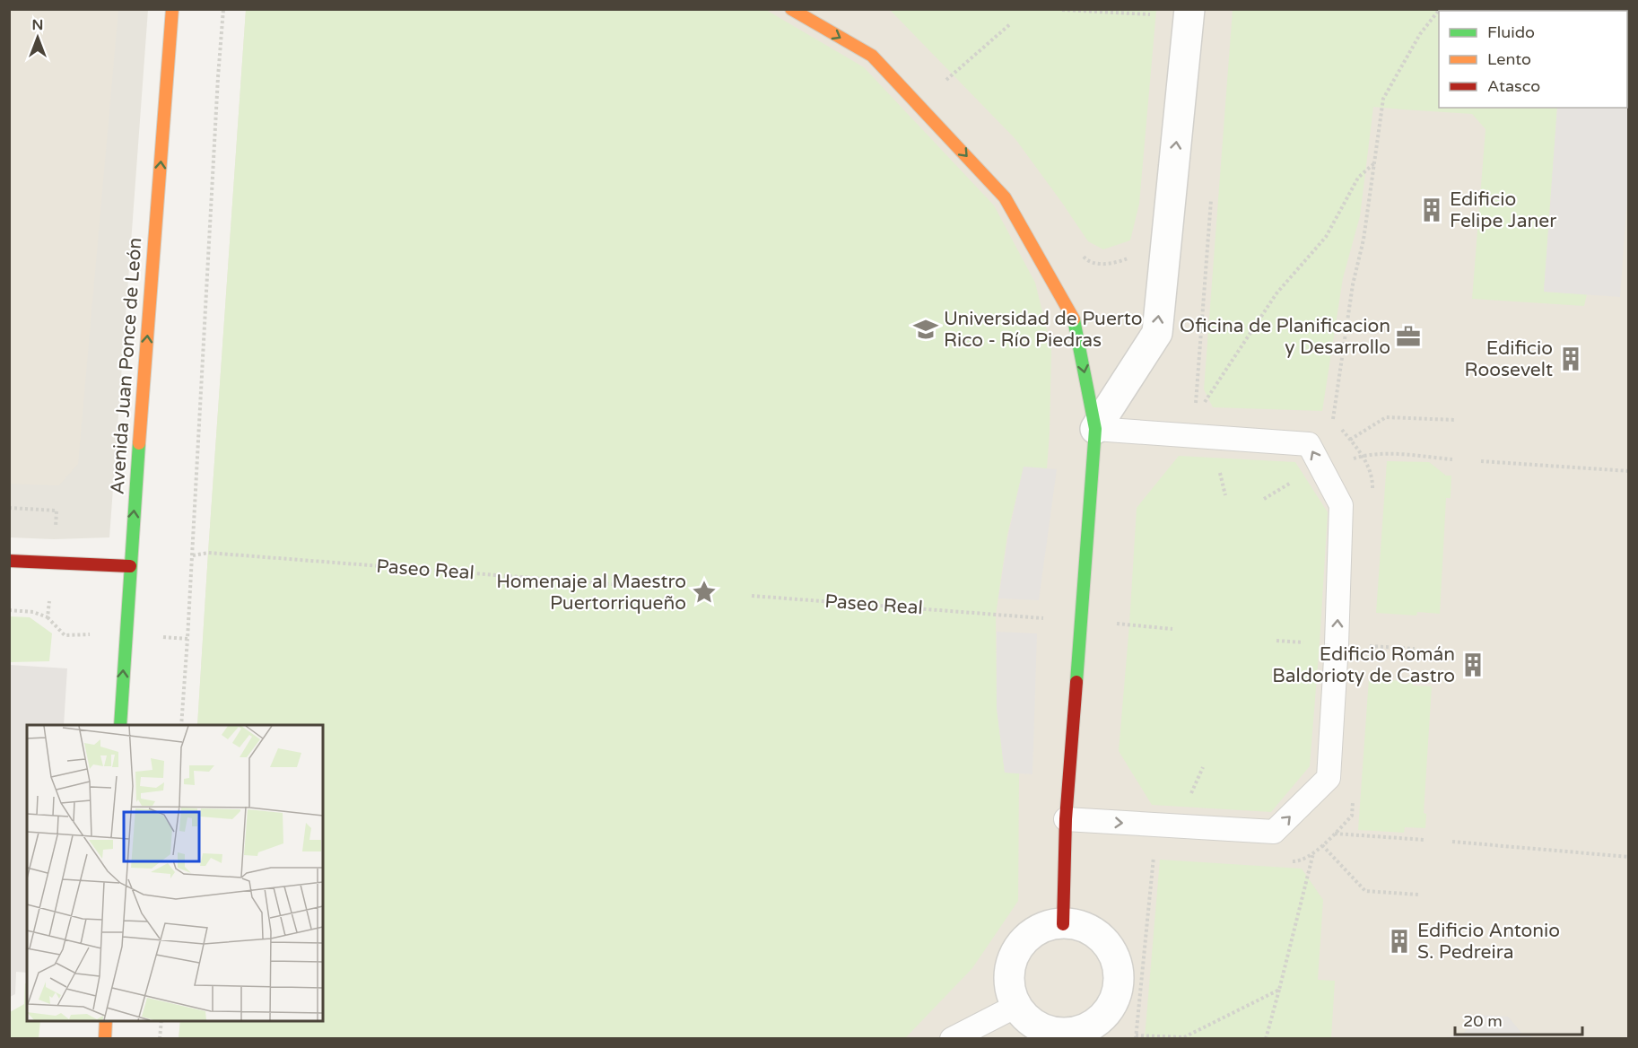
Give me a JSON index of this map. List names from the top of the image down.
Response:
{
  "streets": {
    "street": ["Avenida Juan Ponce de León"],
    "path": ["Paseo Real"]
  },
  "one_way": ["Avenida Juan Ponce de León"],
  "places": {
    "building": [
      "Edificio Felipe Janer",
      "Edificio Roosevelt",
      "Edificio Román Baldorioty de Castro",
      "Edificio Antonio S. Pedreira"
    ],
    "school or university": ["Universidad de Puerto Rico - Río Piedras"],
    "office": ["Oficina de Planificacion y Desarrollo"],
    "place": ["Homenaje al Maestro Puertorriqueño"]
  },
  "legend": ["Fluido", "Lento", "Atasco"],
  "scale_bar": "20 m",
  "north": "top"
}
